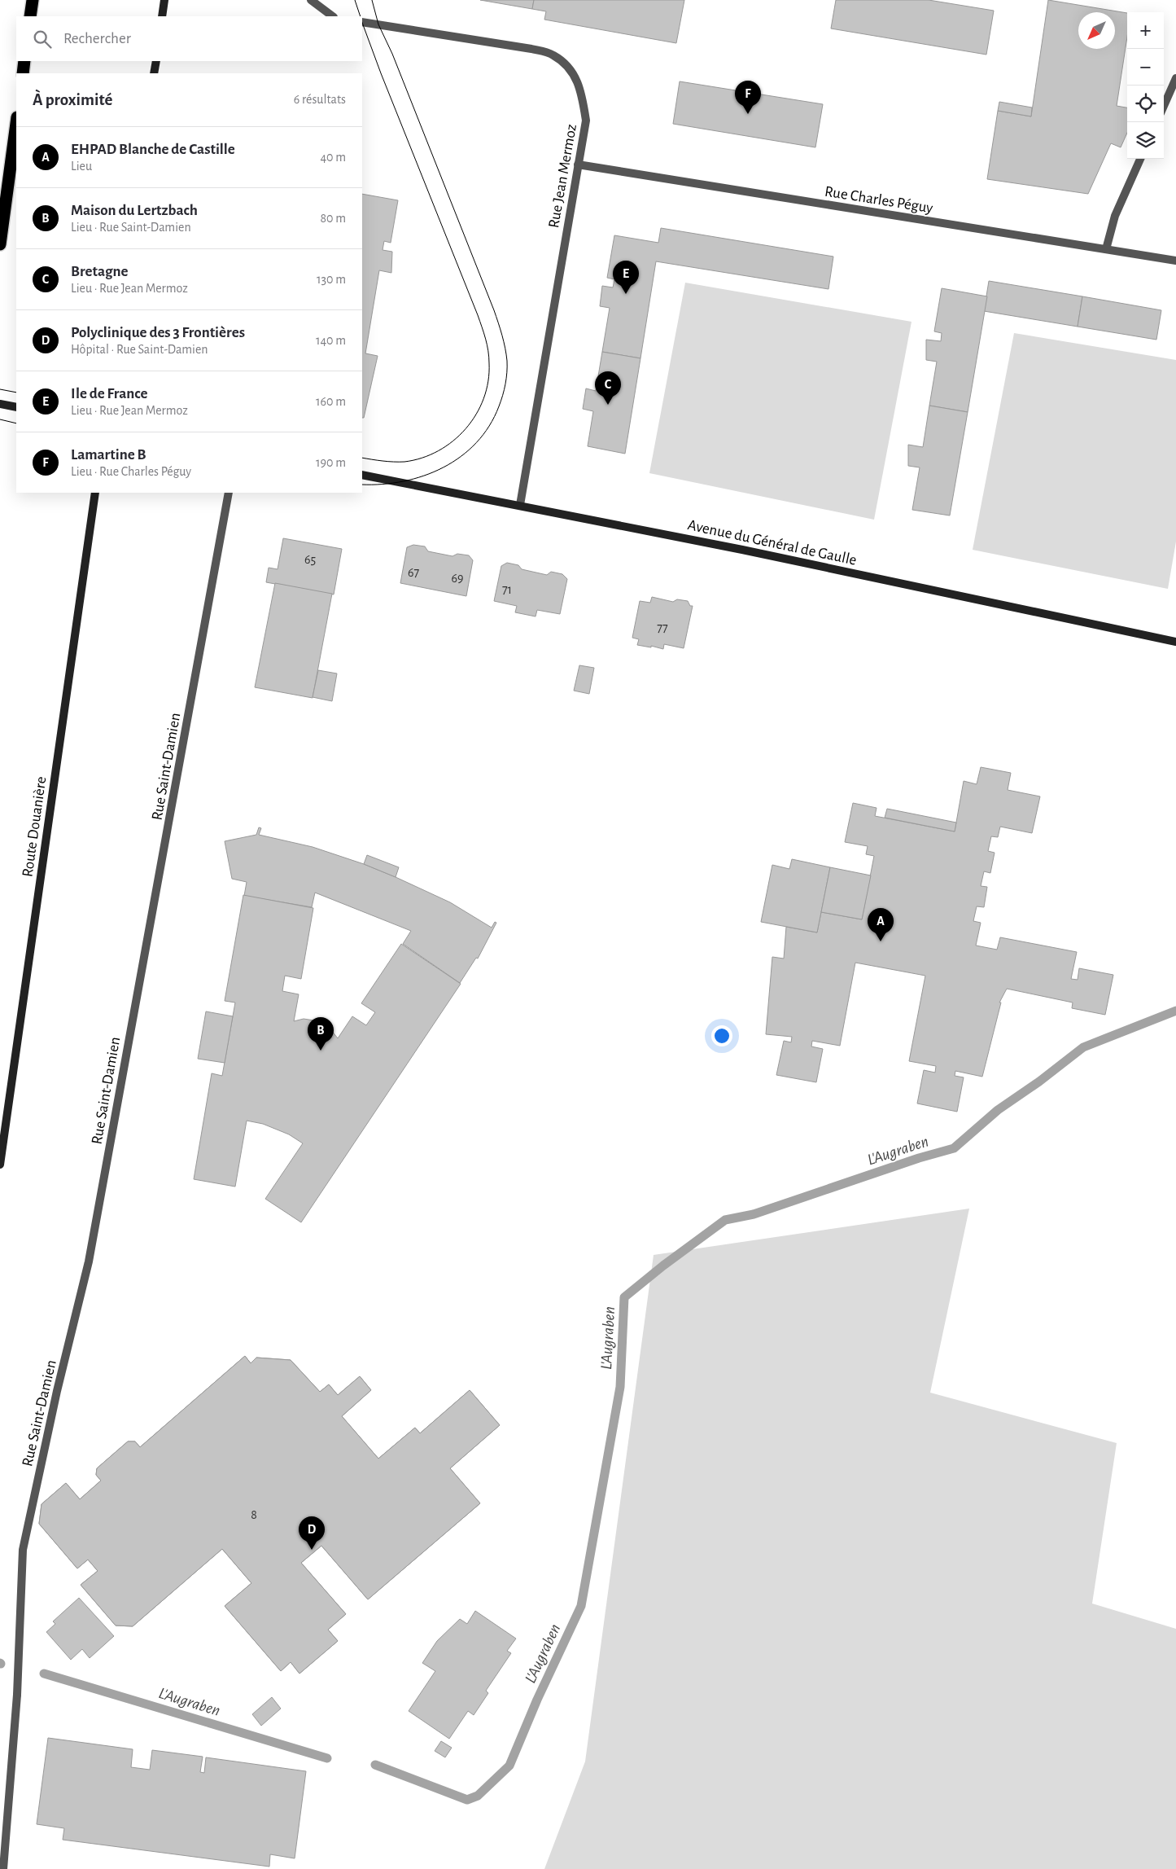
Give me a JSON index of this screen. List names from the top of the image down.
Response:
{
  "streets": {
    "main road": ["Avenue du Général de Gaulle", "Route Douanière"],
    "street": ["Rue Jean Mermoz", "Rue Charles Péguy", "Rue Saint-Damien"]
  },
  "crossings": [
    ["Rue Jean Mermoz", "Rue Charles Péguy"],
    ["Rue Jean Mermoz", "Avenue du Général de Gaulle"]
  ],
  "water": ["L'Augraben"],
  "house_numbers": [
    "65",
    "67",
    "69",
    "71",
    "77",
    "8"
  ],
  "north": "bottom left",
  "page": {
    "map_buttons": ["+", "−"],
    "search": "Rechercher",
    "heading": ["À proximité", "6 résultats"],
    "pins": [
      "F",
      "E",
      "C",
      "A",
      "B",
      "D"
    ],
    "list": [
      {
        "mark": "A",
        "name": "EHPAD Blanche de Castille",
        "note": "Lieu",
        "value": "40 m"
      },
      {
        "mark": "B",
        "name": "Maison du Lertzbach",
        "note": "Lieu · Rue Saint-Damien",
        "value": "80 m"
      },
      {
        "mark": "C",
        "name": "Bretagne",
        "note": "Lieu · Rue Jean Mermoz",
        "value": "130 m"
      },
      {
        "mark": "D",
        "name": "Polyclinique des 3 Frontières",
        "note": "Hôpital · Rue Saint-Damien",
        "value": "140 m"
      },
      {
        "mark": "E",
        "name": "Ile de France",
        "note": "Lieu · Rue Jean Mermoz",
        "value": "160 m"
      },
      {
        "mark": "F",
        "name": "Lamartine B",
        "note": "Lieu · Rue Charles Péguy",
        "value": "190 m"
      }
    ]
  }
}
